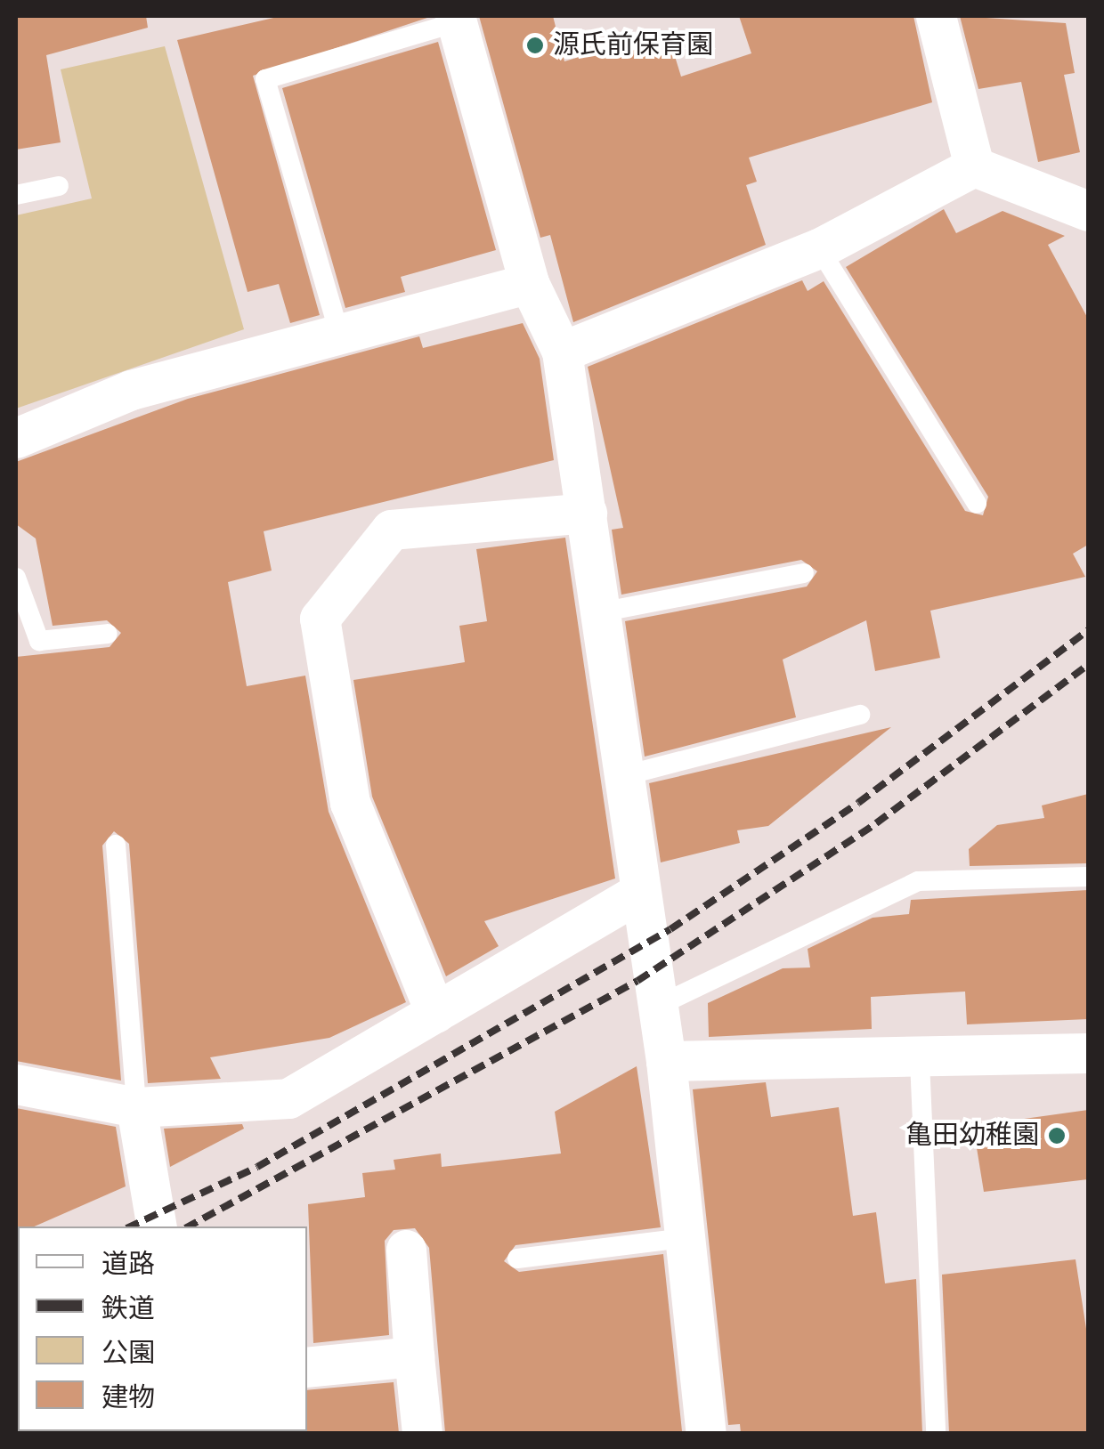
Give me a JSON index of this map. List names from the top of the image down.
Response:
{
  "places": ["源氏前保育園", "亀田幼稚園"],
  "legend": [
    "道路",
    "鉄道",
    "公園",
    "建物"
  ]
}
